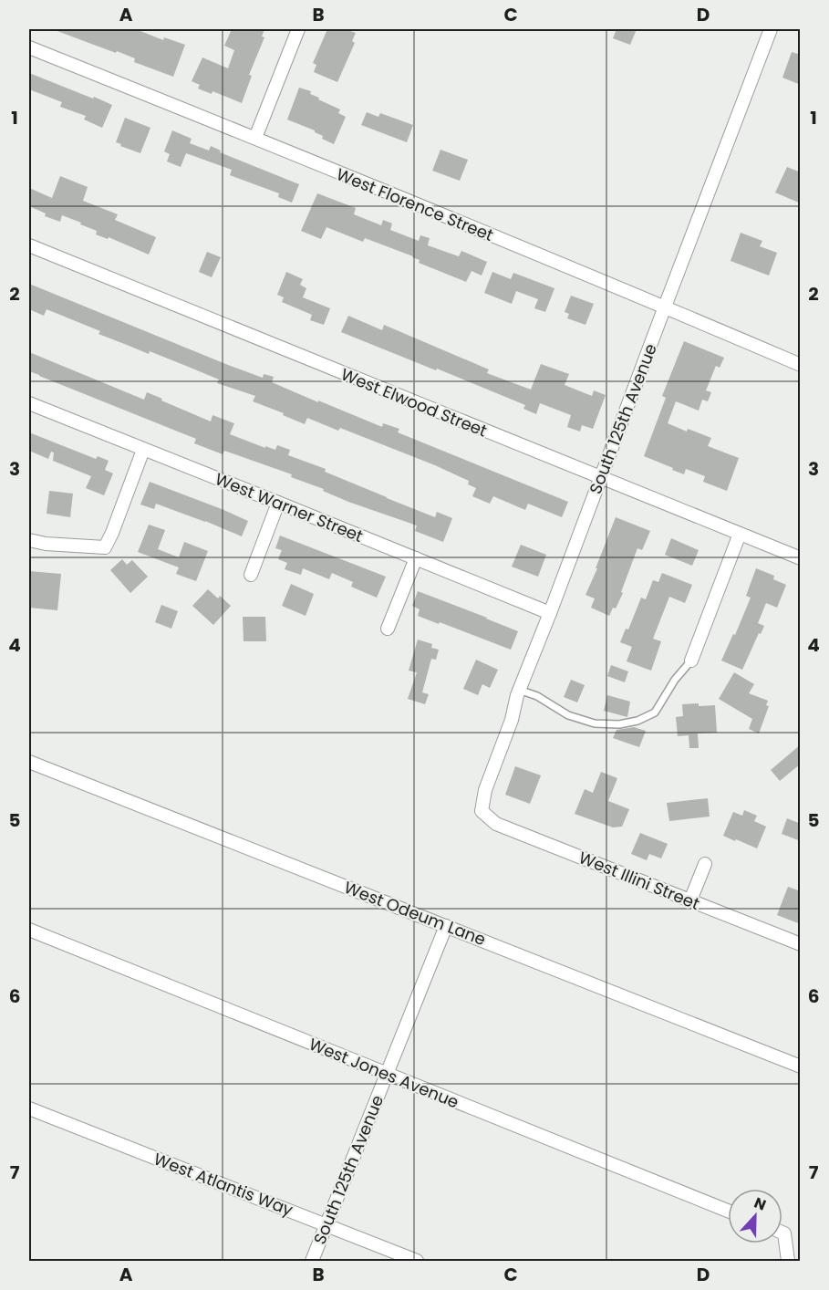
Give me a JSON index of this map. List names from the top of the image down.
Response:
{
  "streets": {
    "street": [
      "West Florence Street",
      "West Elwood Street",
      "South 125th Avenue",
      "West Warner Street",
      "West Illini Street",
      "West Odeum Lane",
      "West Jones Avenue",
      "West Atlantis Way"
    ]
  },
  "crossings": [
    ["West Florence Street", "South 125th Avenue"],
    ["West Elwood Street", "South 125th Avenue"],
    ["South 125th Avenue", "West Warner Street"],
    ["South 125th Avenue", "West Illini Street"],
    ["South 125th Avenue", "West Odeum Lane"],
    ["South 125th Avenue", "West Jones Avenue"],
    ["South 125th Avenue", "West Atlantis Way"]
  ],
  "north": "top",
  "grid": {
    "columns": [
      "A",
      "B",
      "C",
      "D"
    ],
    "rows": [
      "1",
      "2",
      "3",
      "4",
      "5",
      "6",
      "7"
    ]
  }
}
